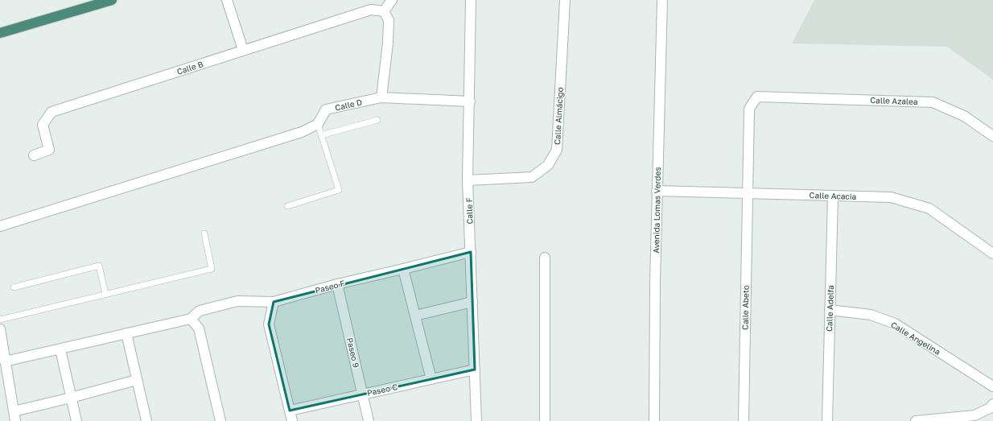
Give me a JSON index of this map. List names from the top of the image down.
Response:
{
  "streets": {
    "street": [
      "Calle B",
      "Calle Azalea",
      "Calle D",
      "Calle Almácigo",
      "Calle Acacia",
      "Avenida Lomas Verdes",
      "Calle F",
      "Paseo F",
      "Calle Abeto",
      "Calle Adelfa",
      "Calle Angelina",
      "Paseo 9",
      "Paseo C"
    ]
  },
  "crossings": [
    ["Calle Azalea", "Calle Acacia"],
    ["Calle Azalea", "Calle Abeto"],
    ["Calle D", "Calle F"],
    ["Calle Almácigo", "Calle F"],
    ["Calle Acacia", "Avenida Lomas Verdes"],
    ["Calle Acacia", "Calle Abeto"],
    ["Calle Acacia", "Calle Adelfa"],
    ["Calle F", "Paseo F"],
    ["Calle F", "Paseo C"],
    ["Paseo F", "Paseo 9"],
    ["Calle Adelfa", "Calle Angelina"],
    ["Paseo 9", "Paseo C"]
  ]
}
